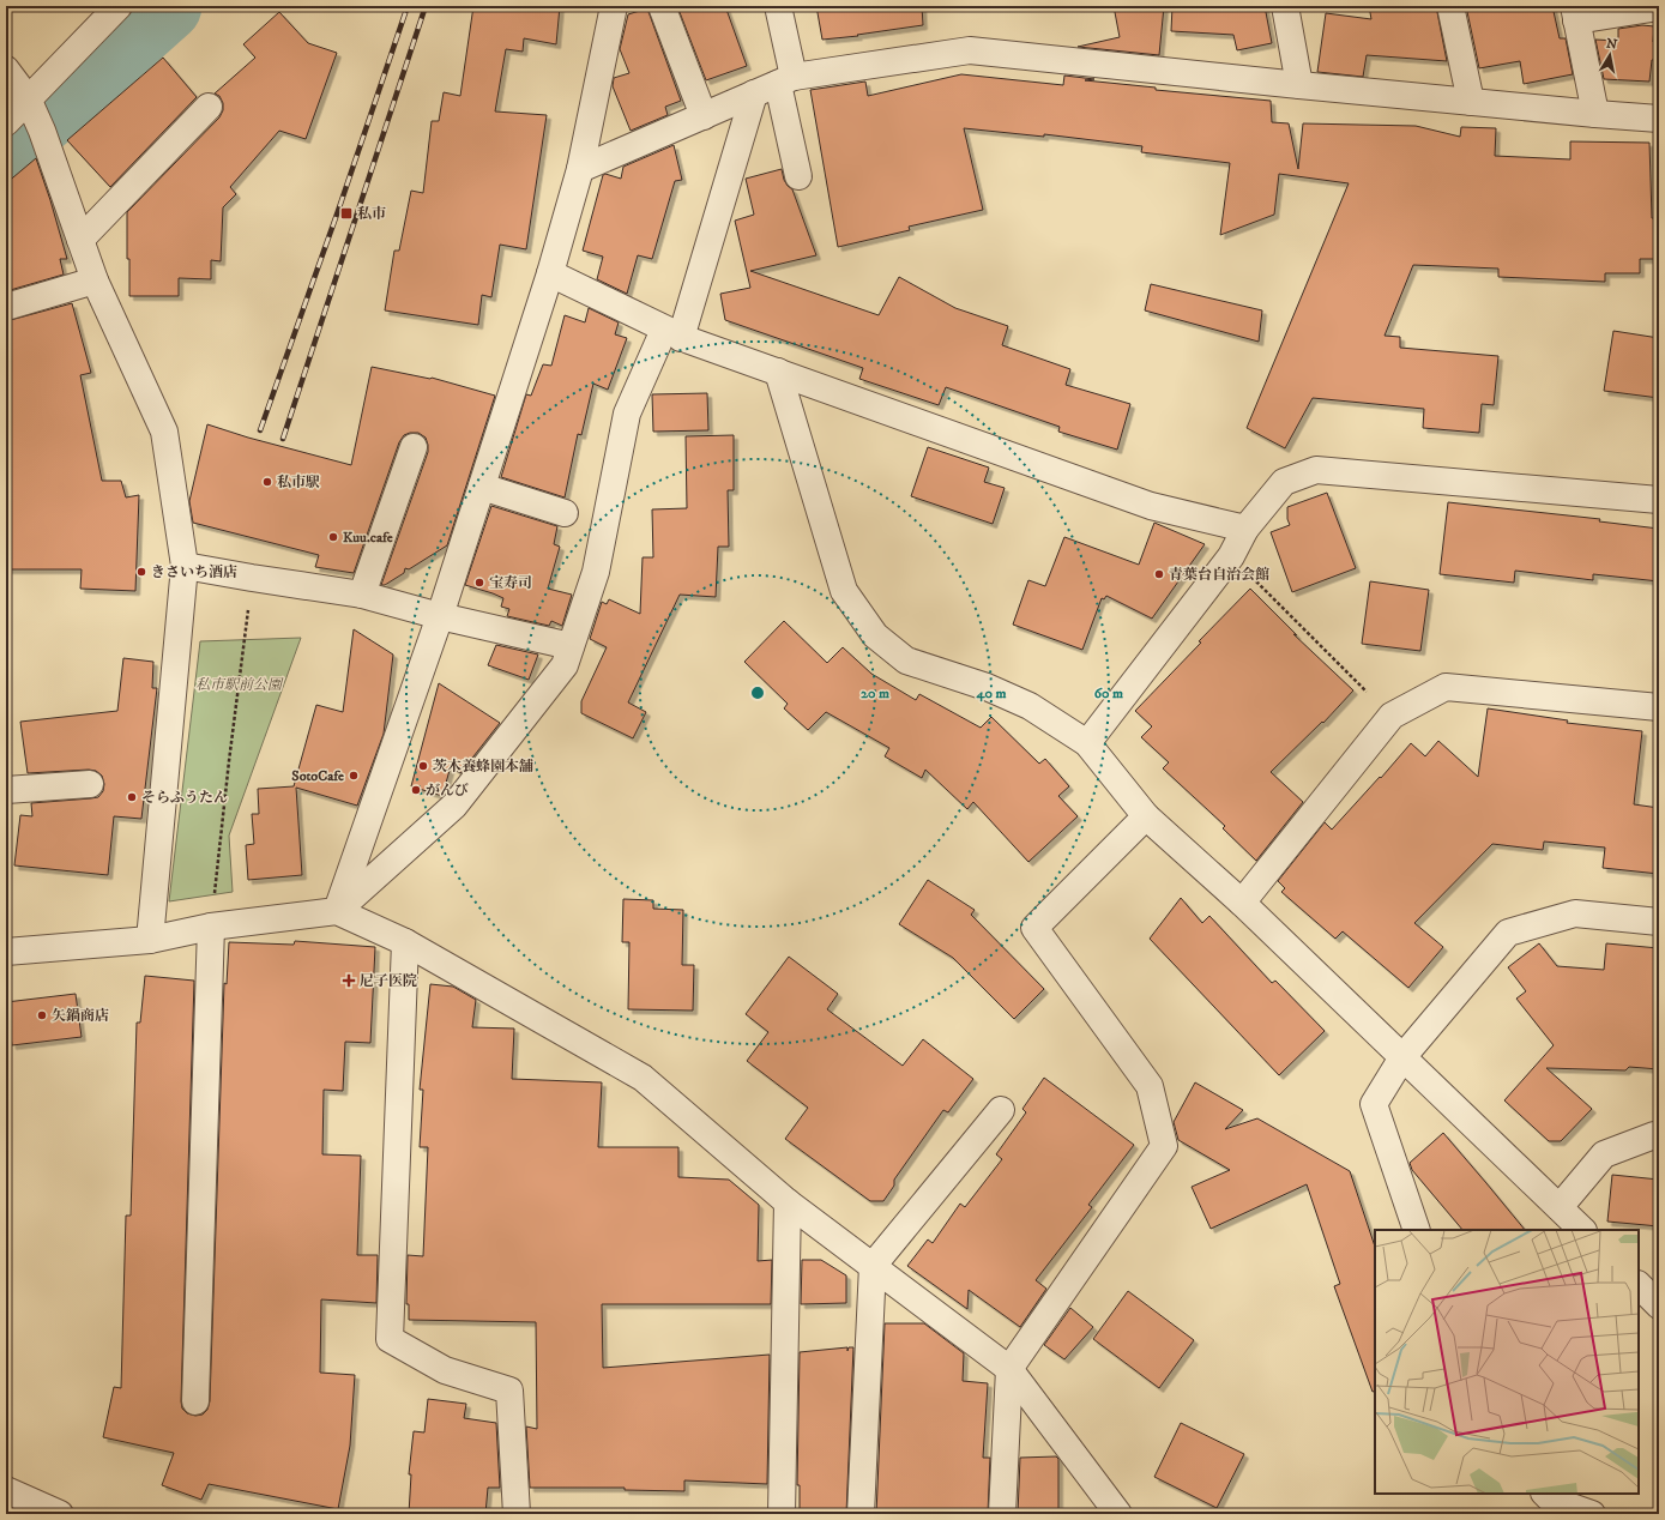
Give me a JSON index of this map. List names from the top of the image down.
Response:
{
  "parks": ["私市駅前公園"],
  "places": {
    "transit": ["私市"],
    "other": [
      "私市駅",
      "Kuu.cafe",
      "きさいち酒店",
      "青葉台自治会館",
      "宝寿司",
      "茨木養蜂園本舗",
      "SotoCafe",
      "がんび",
      "そらふうたん",
      "矢鍋商店"
    ],
    "health": ["尼子医院"]
  },
  "north": "top",
  "rings": ["20 m", "40 m", "60 m"]
}
